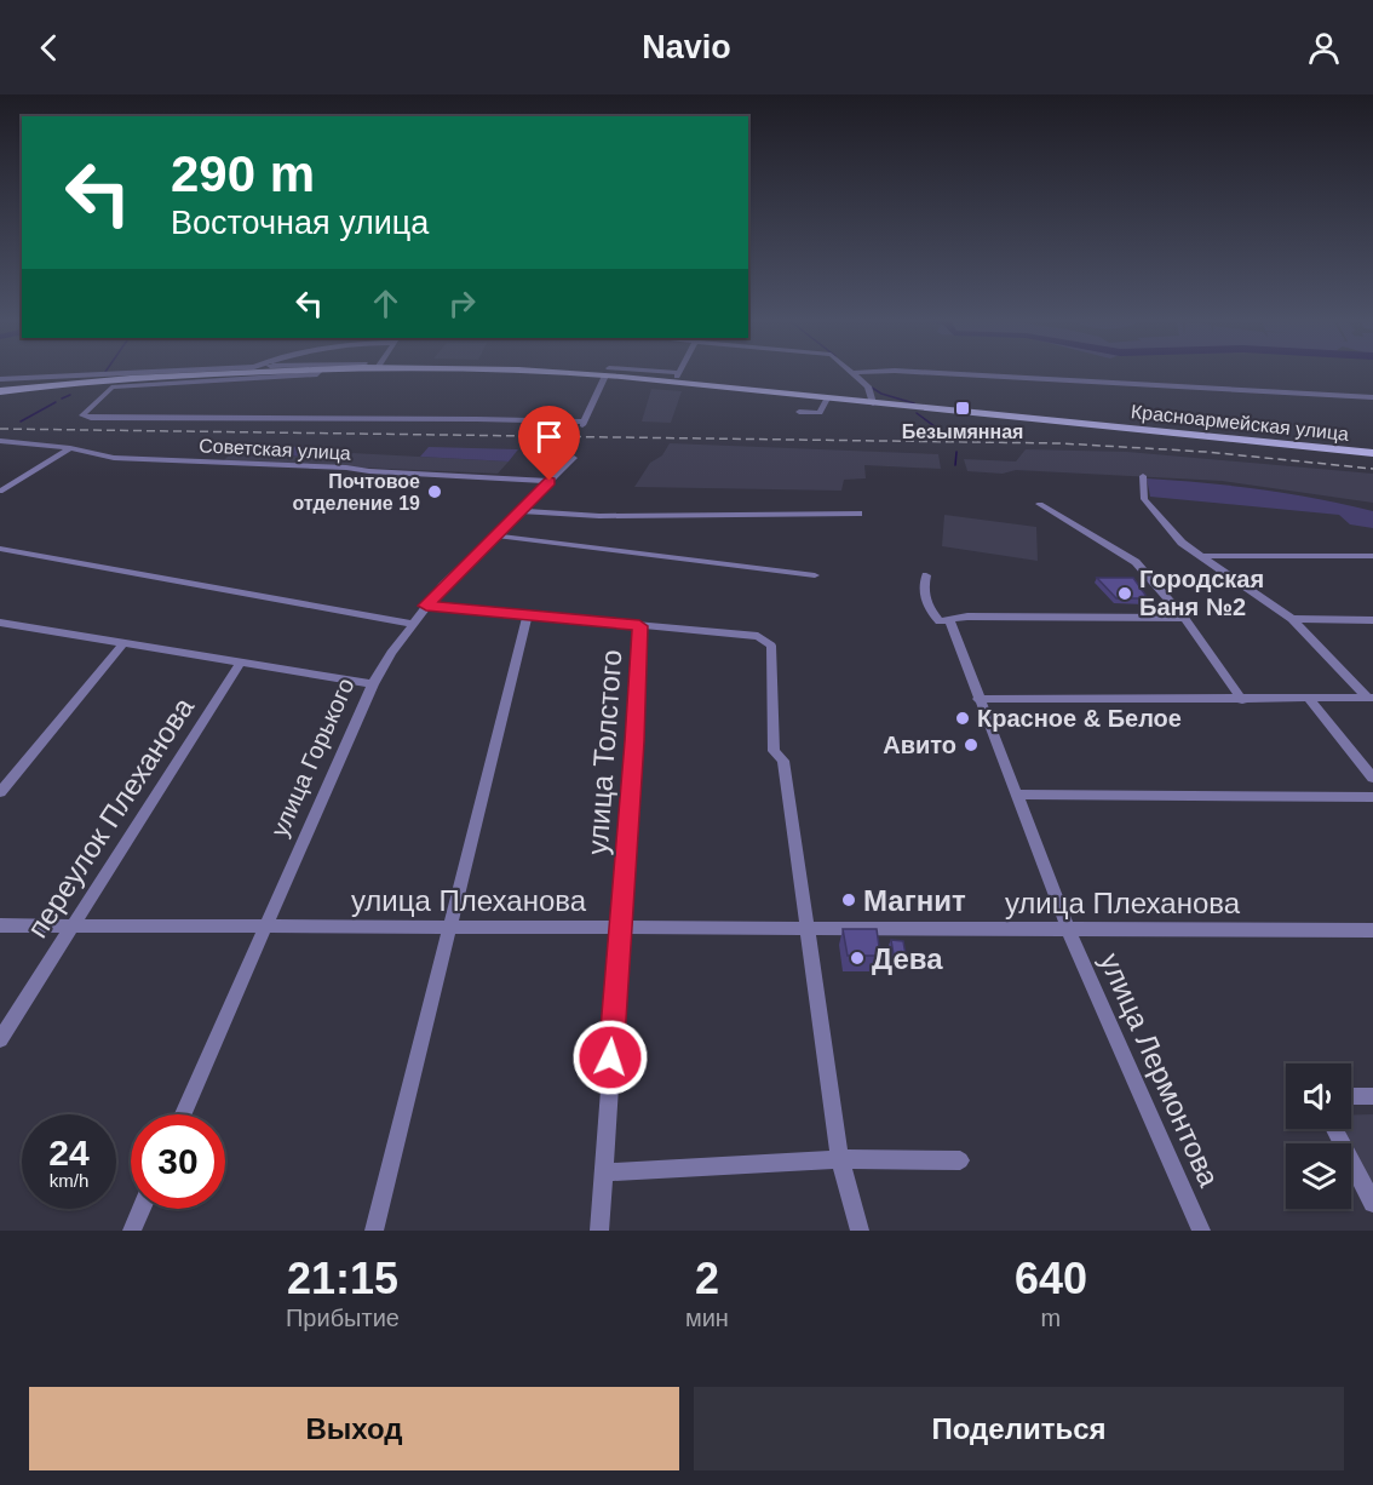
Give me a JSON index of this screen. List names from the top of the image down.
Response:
{
  "streets": {
    "main road": ["Красноармейская улица"],
    "street": [
      "Советская улица",
      "улица Толстого",
      "улица Горького",
      "переулок Плеханова",
      "улица Плеханова",
      "улица Лермонтова"
    ]
  },
  "crossings": [
    ["Красноармейская улица", "Советская улица"],
    ["Советская улица", "улица Горького"],
    ["улица Толстого", "улица Плеханова"],
    ["улица Горького", "улица Плеханова"],
    ["переулок Плеханова", "улица Плеханова"],
    ["улица Плеханова", "улица Лермонтова"]
  ],
  "places": {
    "transit": ["Безымянная"],
    "other": [
      "Почтовое отделение 19",
      "Городская Баня №2",
      "Красное & Белое",
      "Авито",
      "Магнит",
      "Дева"
    ]
  },
  "page": {
    "header": "Navio",
    "turn": ["290 m", "Восточная улица"],
    "speed": "24 km/h",
    "limit": "30",
    "eta": [
      "21:15",
      "Прибытие",
      "2",
      "мин",
      "640",
      "m"
    ],
    "buttons": ["Выход", "Поделиться"]
  }
}
